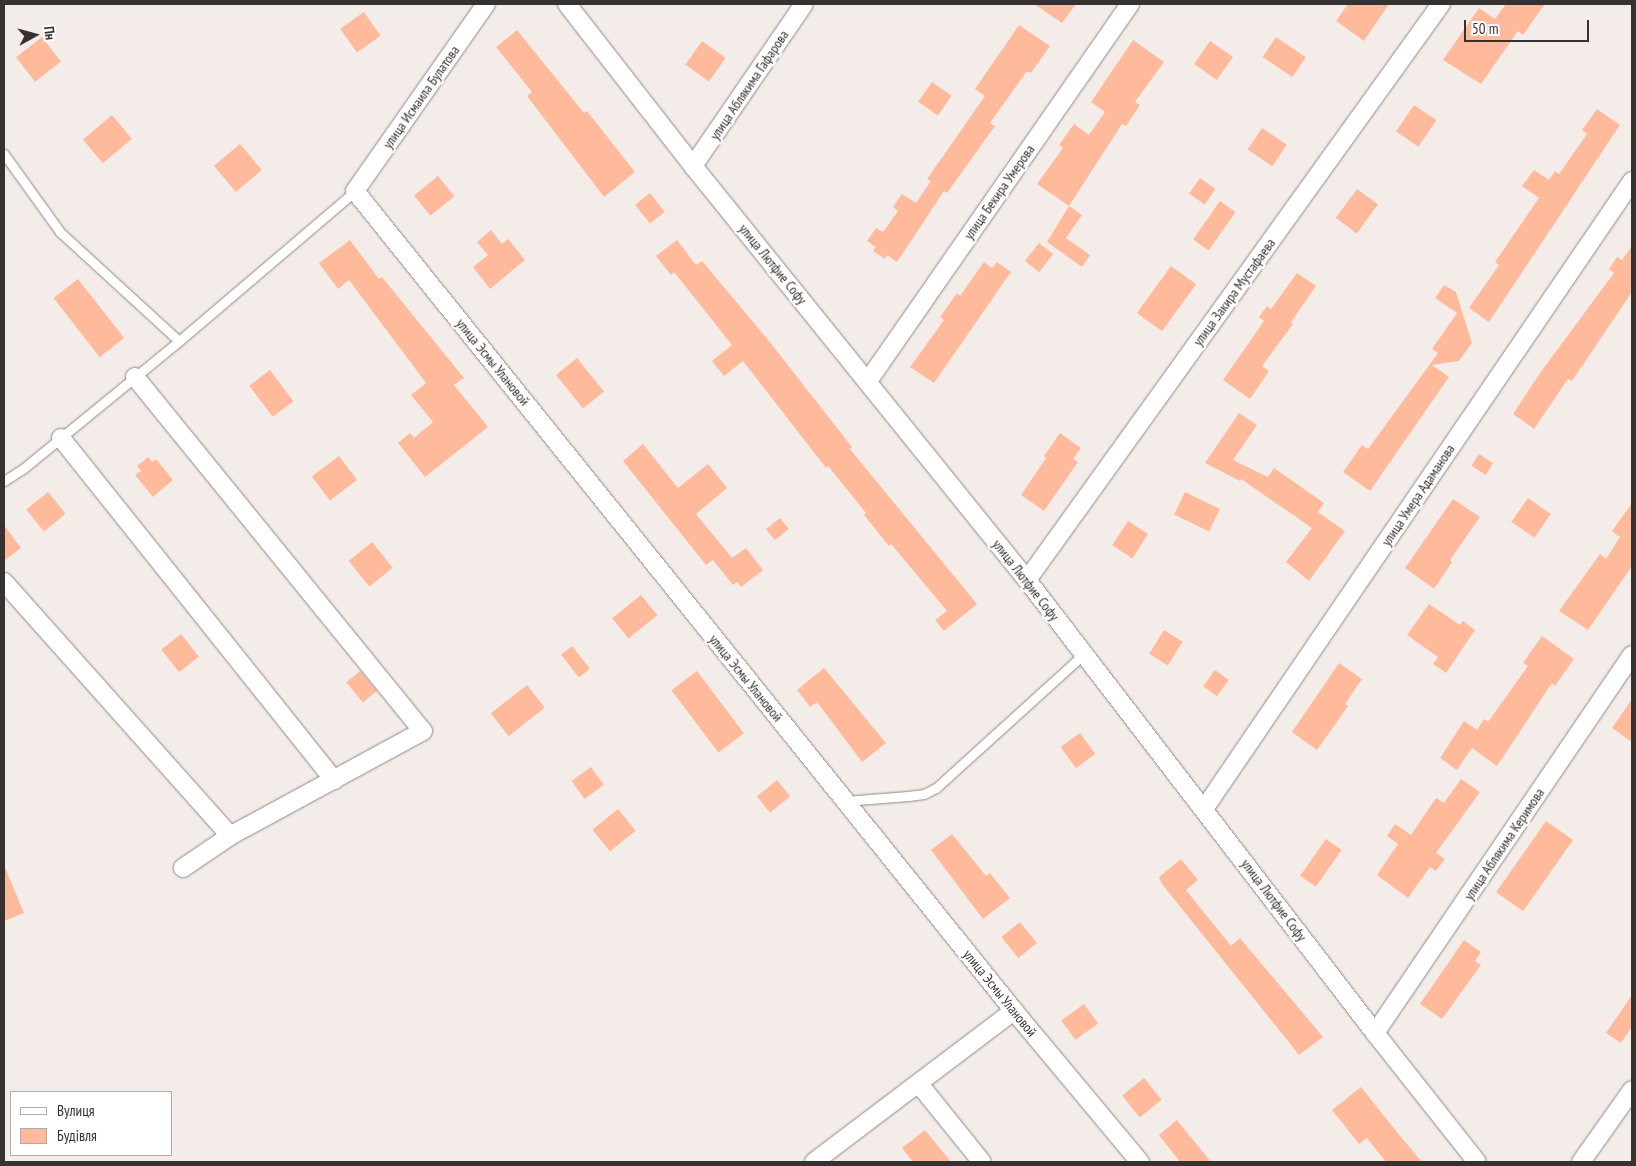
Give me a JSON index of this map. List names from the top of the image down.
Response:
{
  "streets": {
    "street": [
      "улица Аблякима Гафарова",
      "улица Исмаила Булатова",
      "улица Бекира Умерова",
      "улица Лютфие Софу",
      "улица Закира Мустафаева",
      "улица Эсмы Улановой",
      "улица Умера Адаманова",
      "улица Аблякима Керимова"
    ]
  },
  "crossings": [
    ["улица Аблякима Гафарова", "улица Лютфие Софу"],
    ["улица Исмаила Булатова", "улица Эсмы Улановой"],
    ["улица Бекира Умерова", "улица Лютфие Софу"],
    ["улица Лютфие Софу", "улица Закира Мустафаева"],
    ["улица Лютфие Софу", "улица Умера Адаманова"],
    ["улица Лютфие Софу", "улица Аблякима Керимова"]
  ],
  "legend": ["Вулиця", "Будівля"],
  "scale_bar": "50 m",
  "north": "right"
}
